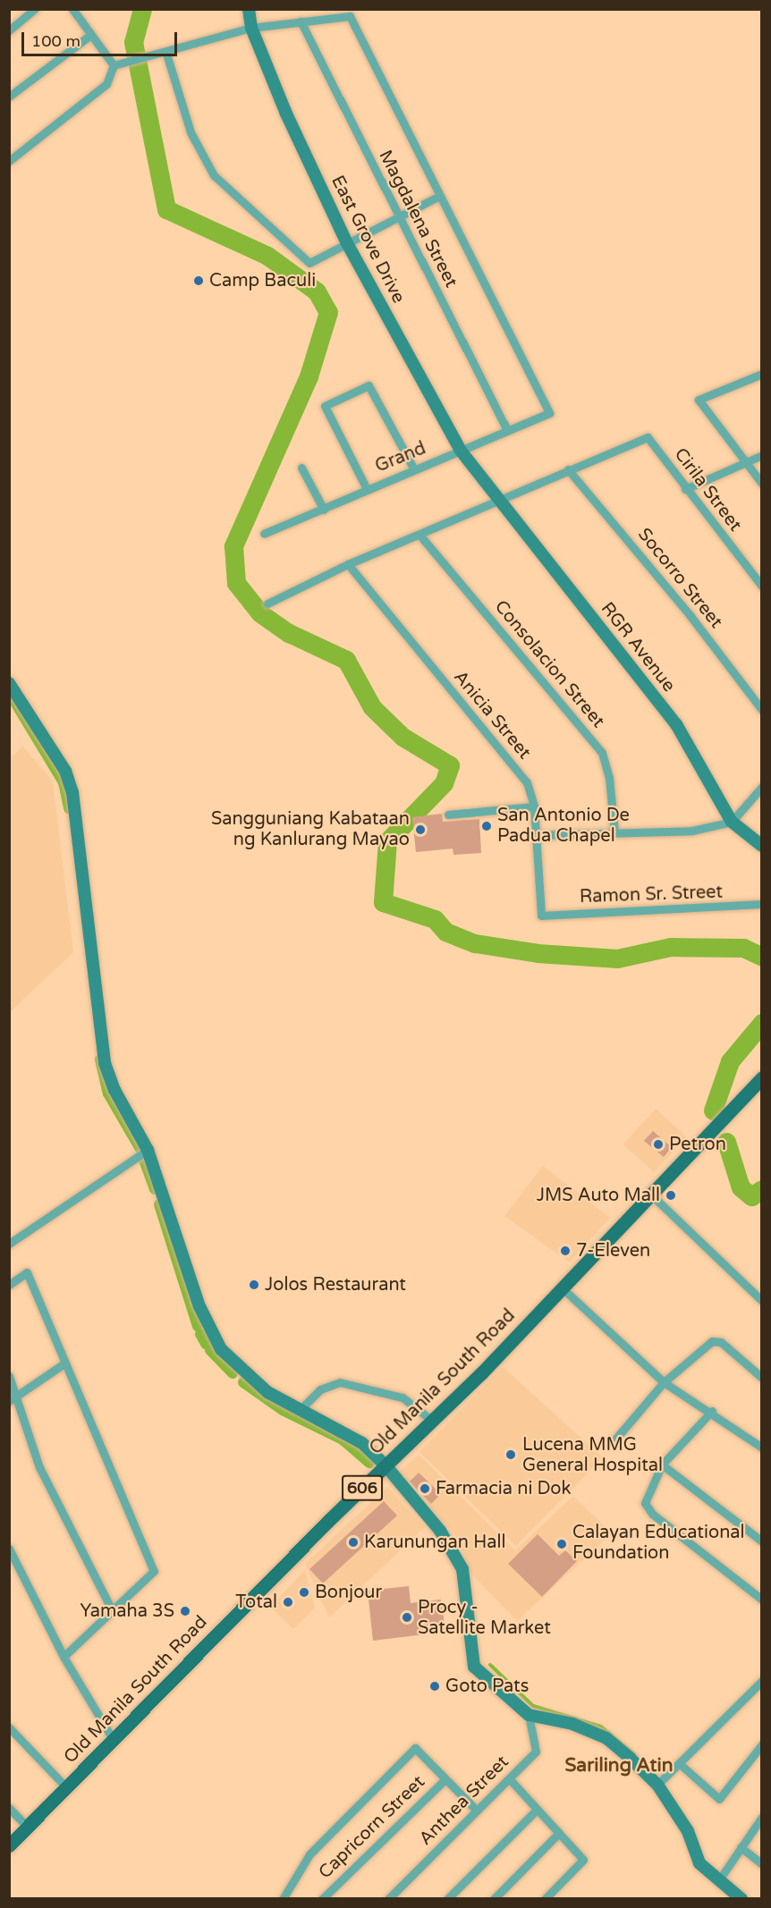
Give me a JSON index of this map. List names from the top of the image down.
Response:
{
  "streets": {
    "main road": ["Old Manila South Road", "606"],
    "street": [
      "Magdalena Street",
      "East Grove Drive",
      "Grand",
      "Cirila Street",
      "Socorro Street",
      "RGR Avenue",
      "Consolacion Street",
      "Anicia Street",
      "Ramon Sr. Street",
      "Anthea Street",
      "Capricorn Street"
    ]
  },
  "crossings": [
    ["Magdalena Street", "Grand"],
    ["East Grove Drive", "Grand"],
    ["East Grove Drive", "RGR Avenue"],
    ["Cirila Street", "Socorro Street"],
    ["Anicia Street", "Ramon Sr. Street"]
  ],
  "districts": ["Sariling Atin"],
  "places": [
    "Camp Baculi",
    "San Antonio De Padua Chapel",
    "Sangguniang Kabataan ng Kanlurang Mayao",
    "Petron",
    "JMS Auto Mall",
    "7-Eleven",
    "Jolos Restaurant",
    "Lucena MMG General Hospital",
    "Farmacia ni Dok",
    "Karunungan Hall",
    "Calayan Educational Foundation",
    "Bonjour",
    "Total",
    "Yamaha 3S",
    "Procy - Satellite Market",
    "Goto Pats"
  ],
  "scale_bar": "100 m"
}
